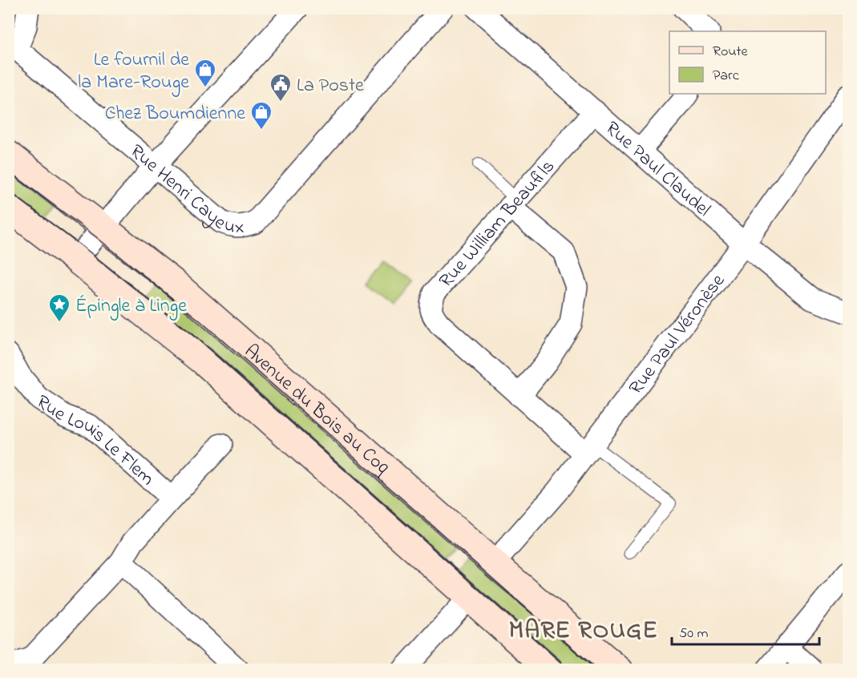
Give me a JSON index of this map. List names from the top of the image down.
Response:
{
  "streets": {
    "main road": ["Avenue du Bois au Coq"],
    "street": [
      "Rue Paul Claudel",
      "Rue Henri Cayeux",
      "Rue William Beaufils",
      "Rue Paul Véronèse",
      "Rue Louis Le Flem"
    ]
  },
  "crossings": [
    ["Rue Paul Claudel", "Rue William Beaufils"],
    ["Rue Paul Claudel", "Rue Paul Véronèse"],
    ["Rue William Beaufils", "Rue Paul Véronèse"],
    ["Rue Paul Véronèse", "Avenue du Bois au Coq"]
  ],
  "districts": ["MARE ROUGE"],
  "places": {
    "shop": ["Le fournil de la Mare-Rouge", "Chez Boumdienne"],
    "public building": ["La Poste"],
    "place": ["Épingle à Linge"]
  },
  "legend": ["Route", "Parc"],
  "scale_bar": "50 m"
}
